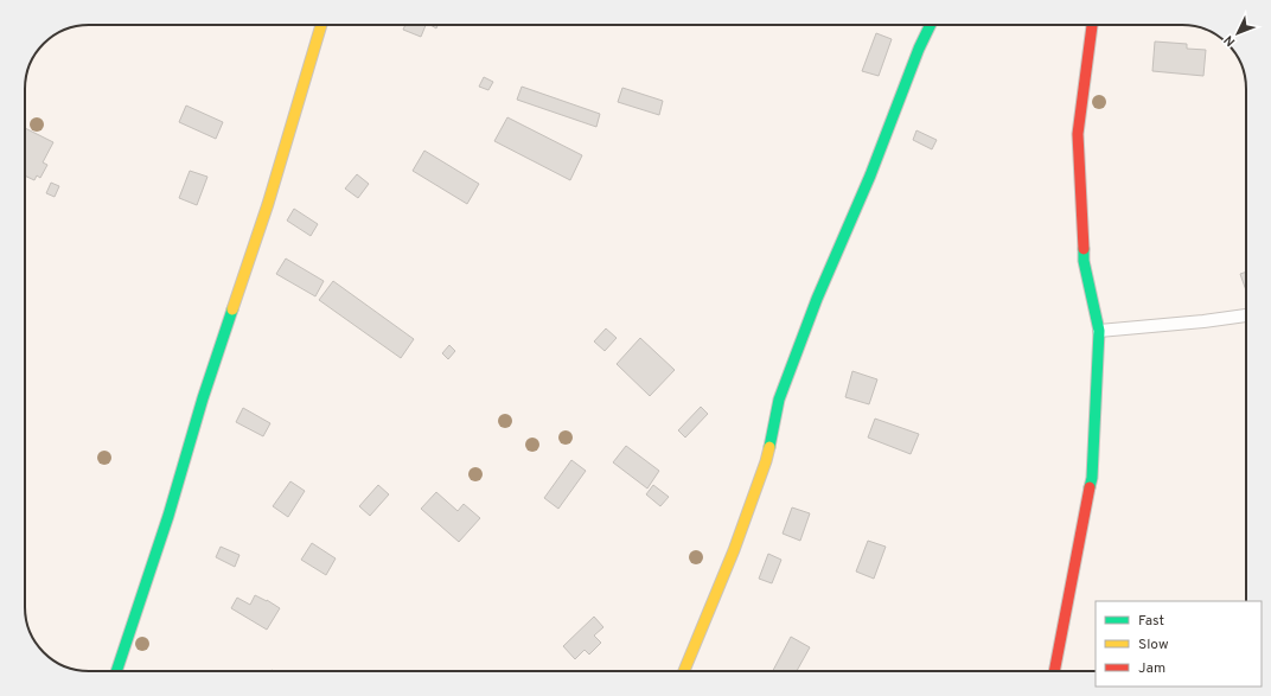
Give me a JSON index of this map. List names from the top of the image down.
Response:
{
  "legend": ["Fast", "Slow", "Jam"],
  "north": "bottom left"
}
